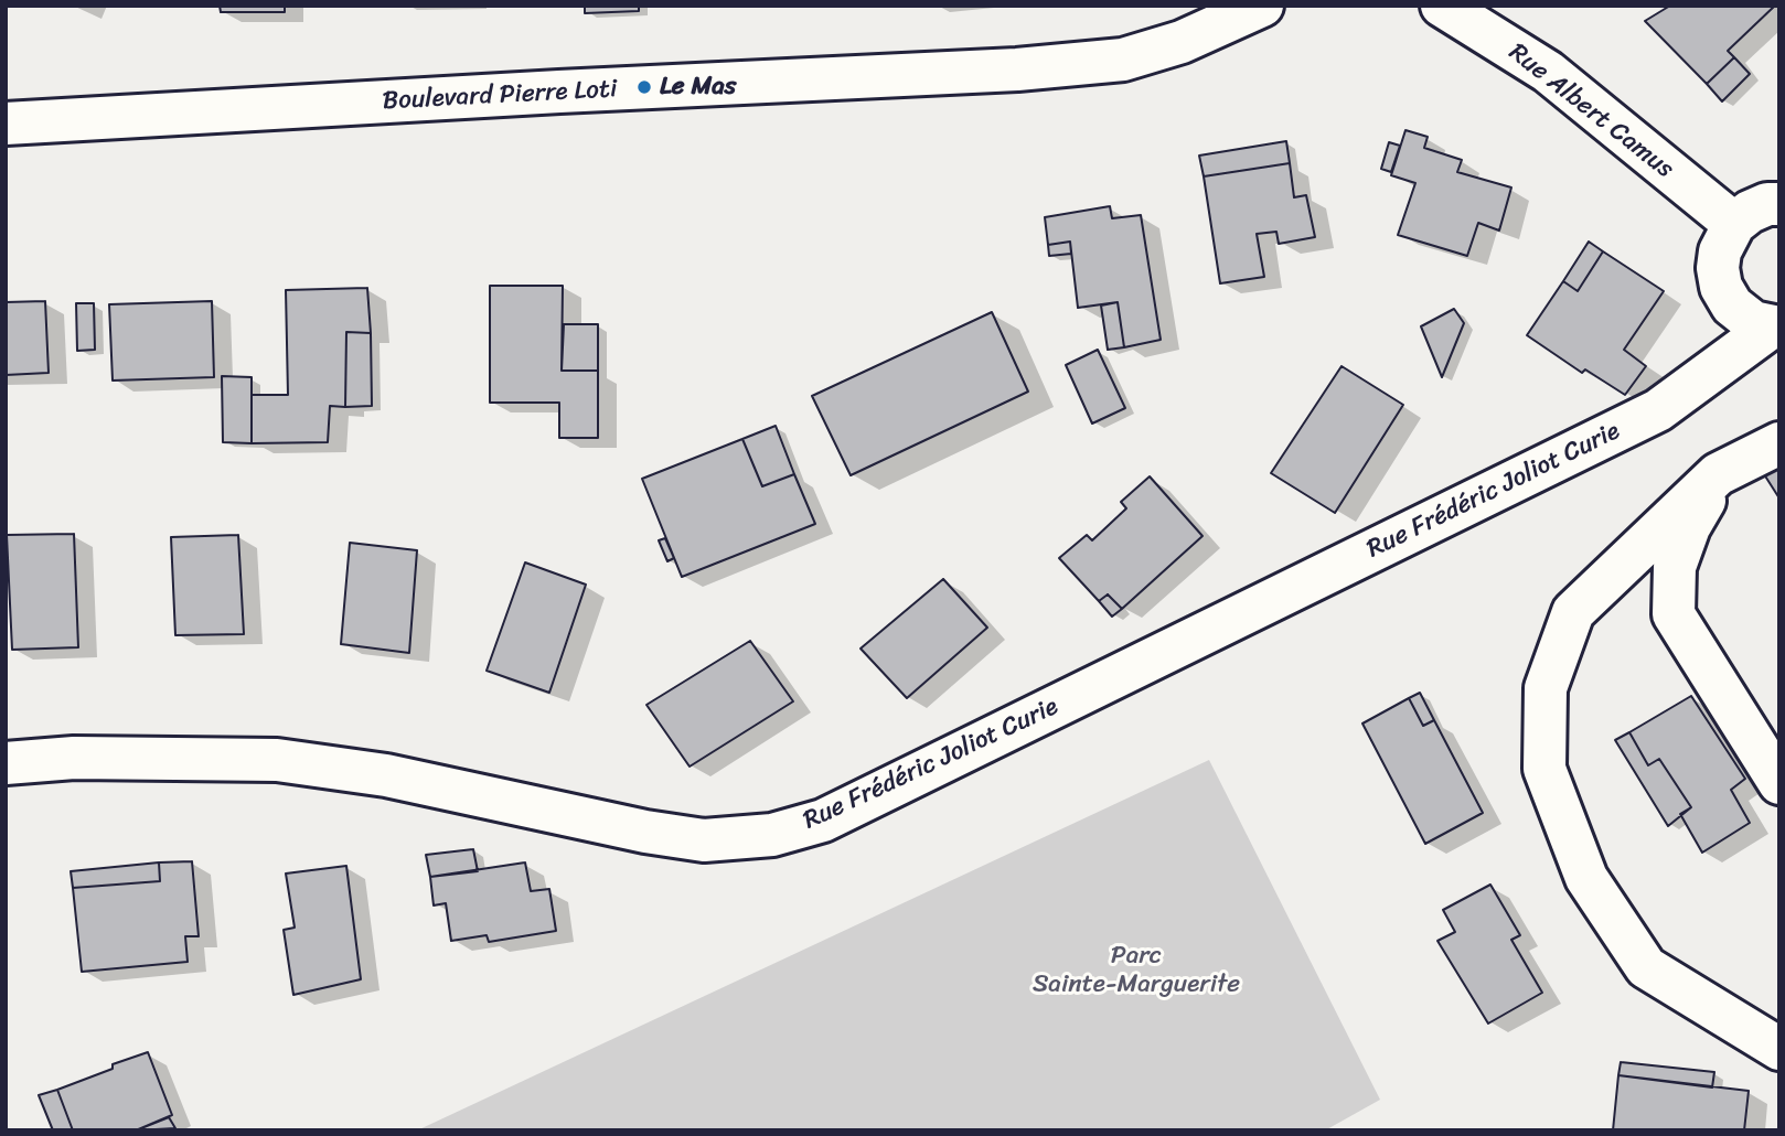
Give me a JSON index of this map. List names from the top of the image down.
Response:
{
  "streets": {
    "street": ["Boulevard Pierre Loti", "Rue Albert Camus", "Rue Frédéric Joliot Curie"]
  },
  "parks": ["Parc Sainte-Marguerite"],
  "places": ["Le Mas"]
}
